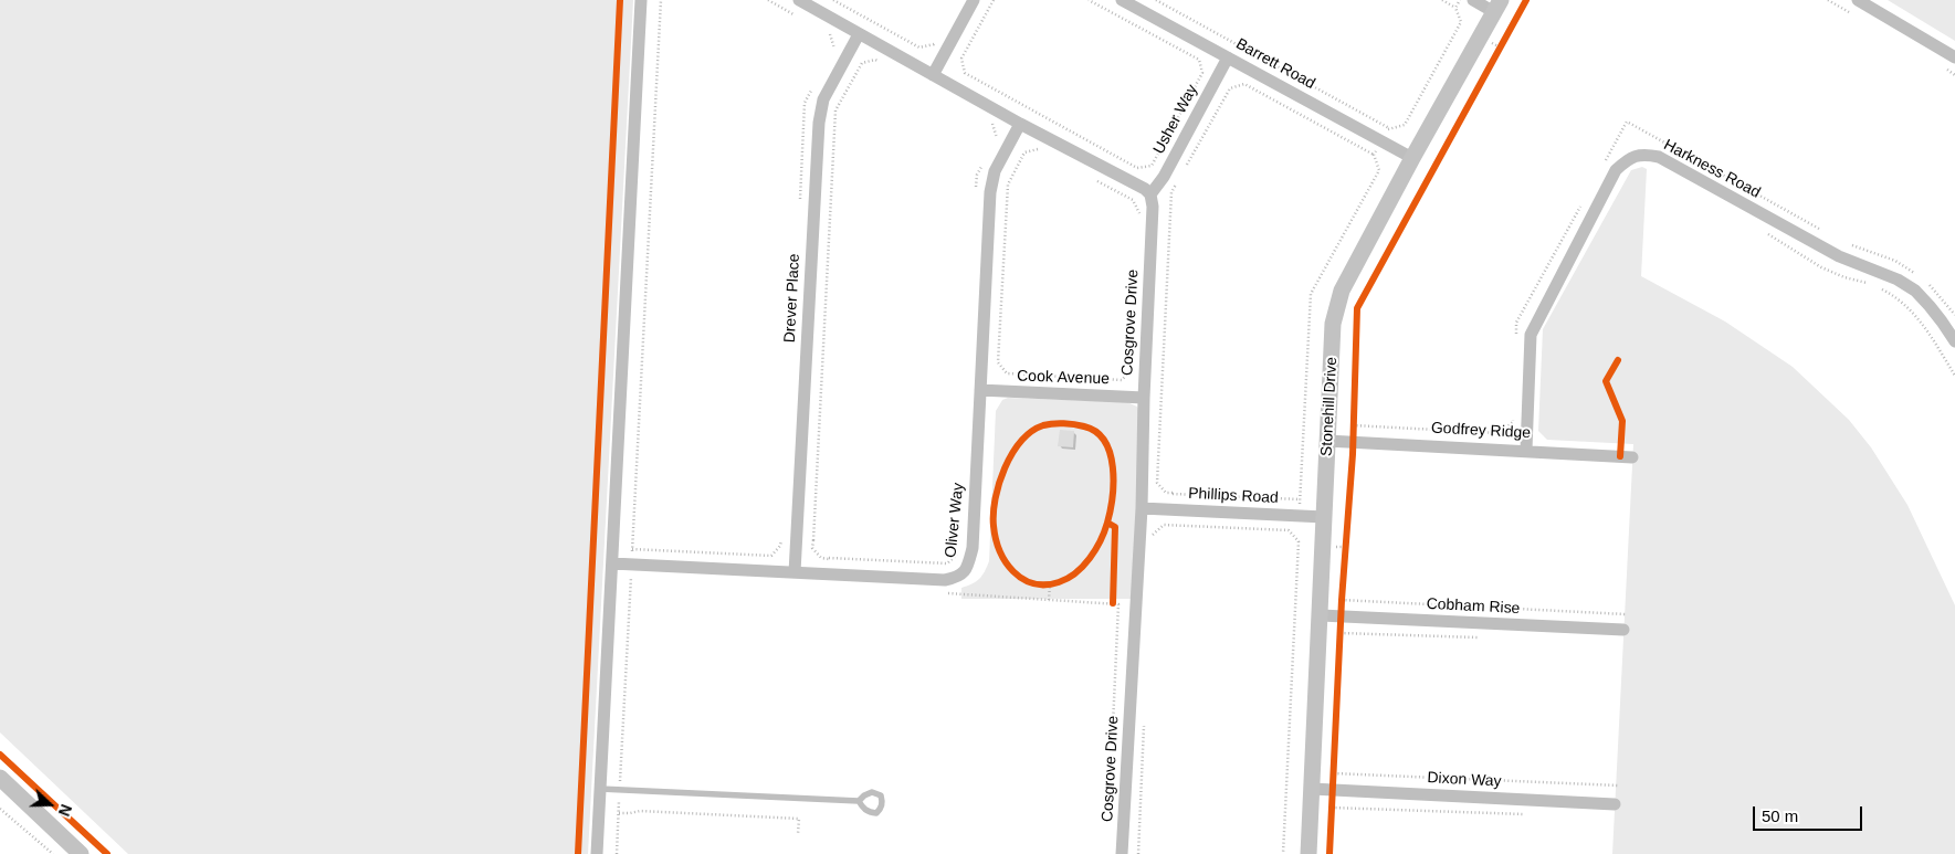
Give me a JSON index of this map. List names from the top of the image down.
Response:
{
  "streets": {
    "street": [
      "Barrett Road",
      "Usher Way",
      "Harkness Road",
      "Drever Place",
      "Cosgrove Drive",
      "Cook Avenue",
      "Stonehill Drive",
      "Godfrey Ridge",
      "Phillips Road",
      "Oliver Way",
      "Cobham Rise",
      "Dixon Way"
    ]
  },
  "crossings": [
    ["Barrett Road", "Usher Way"],
    ["Barrett Road", "Stonehill Drive"],
    ["Usher Way", "Cosgrove Drive"],
    ["Harkness Road", "Godfrey Ridge"],
    ["Drever Place", "Oliver Way"],
    ["Cosgrove Drive", "Cook Avenue"],
    ["Cosgrove Drive", "Phillips Road"],
    ["Cook Avenue", "Oliver Way"],
    ["Stonehill Drive", "Godfrey Ridge"],
    ["Stonehill Drive", "Phillips Road"],
    ["Stonehill Drive", "Cobham Rise"],
    ["Stonehill Drive", "Dixon Way"]
  ],
  "scale_bar": "50 m",
  "north": "right"
}
